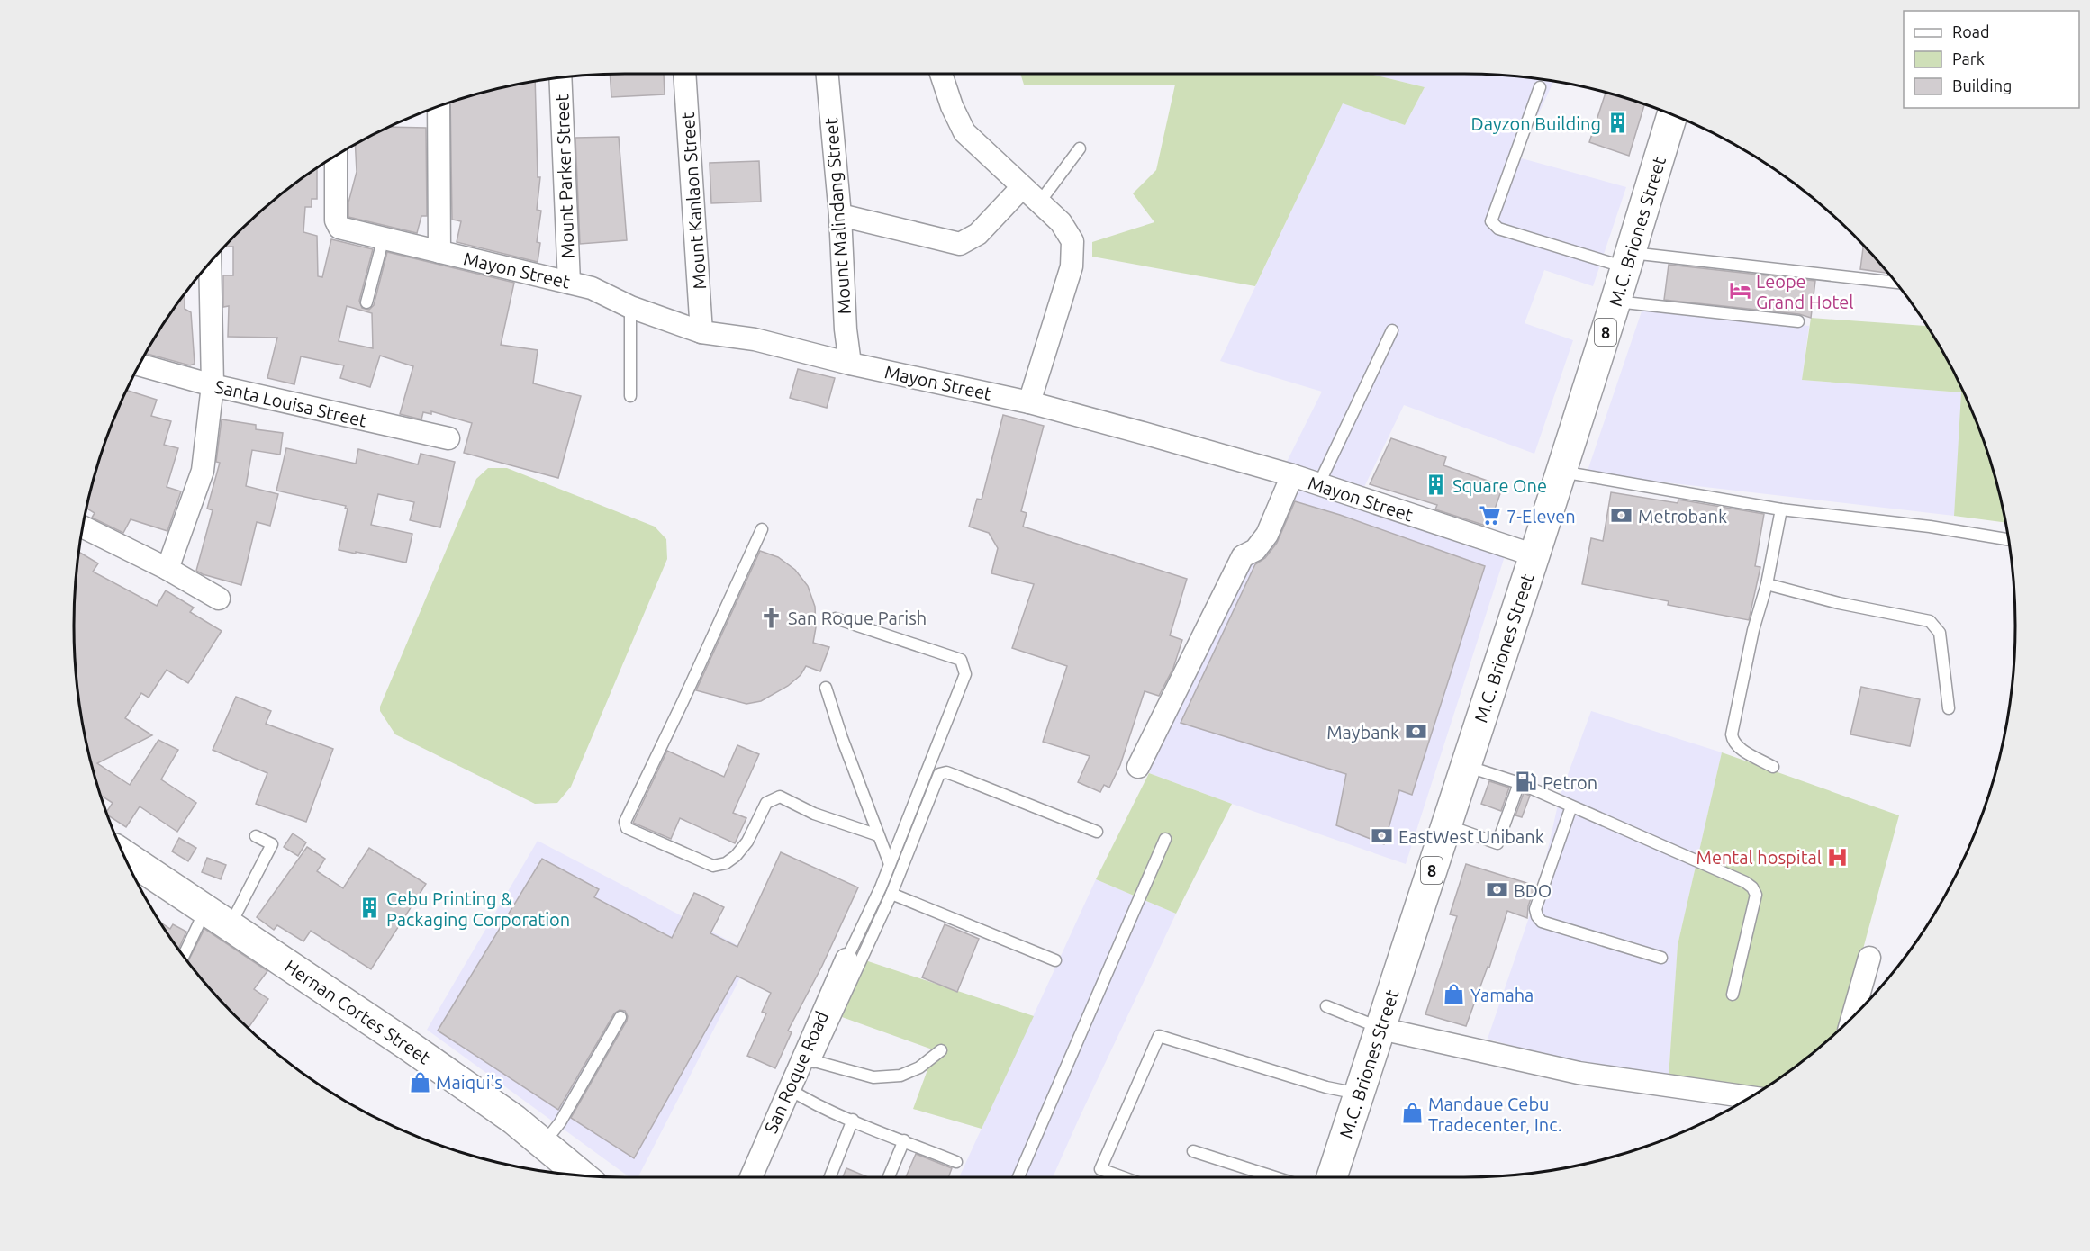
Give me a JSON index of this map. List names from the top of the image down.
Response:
{
  "streets": {
    "main road": ["M.C. Briones Street", "8", "Hernan Cortes Street"],
    "street": [
      "Mount Parker Street",
      "Mount Kanlaon Street",
      "Mount Malindang Street",
      "Mayon Street",
      "Santa Louisa Street",
      "San Roque Road"
    ]
  },
  "crossings": [
    ["Mount Parker Street", "Mayon Street"],
    ["Mount Kanlaon Street", "Mayon Street"],
    ["Mount Malindang Street", "Mayon Street"],
    ["M.C. Briones Street", "Mayon Street"]
  ],
  "places": {
    "building": ["Dayzon Building", "Square One", "Cebu Printing & Packaging Corporation"],
    "hotel": ["Leope Grand Hotel"],
    "supermarket": ["7-Eleven"],
    "bank": [
      "Metrobank",
      "Maybank",
      "EastWest Unibank",
      "BDO"
    ],
    "church": ["San Roque Parish"],
    "fuel station": ["Petron"],
    "hospital": ["Mental hospital"],
    "shop": ["Yamaha", "Maiqui's", "Mandaue Cebu Tradecenter, Inc."]
  },
  "legend": ["Road", "Park", "Building"]
}
